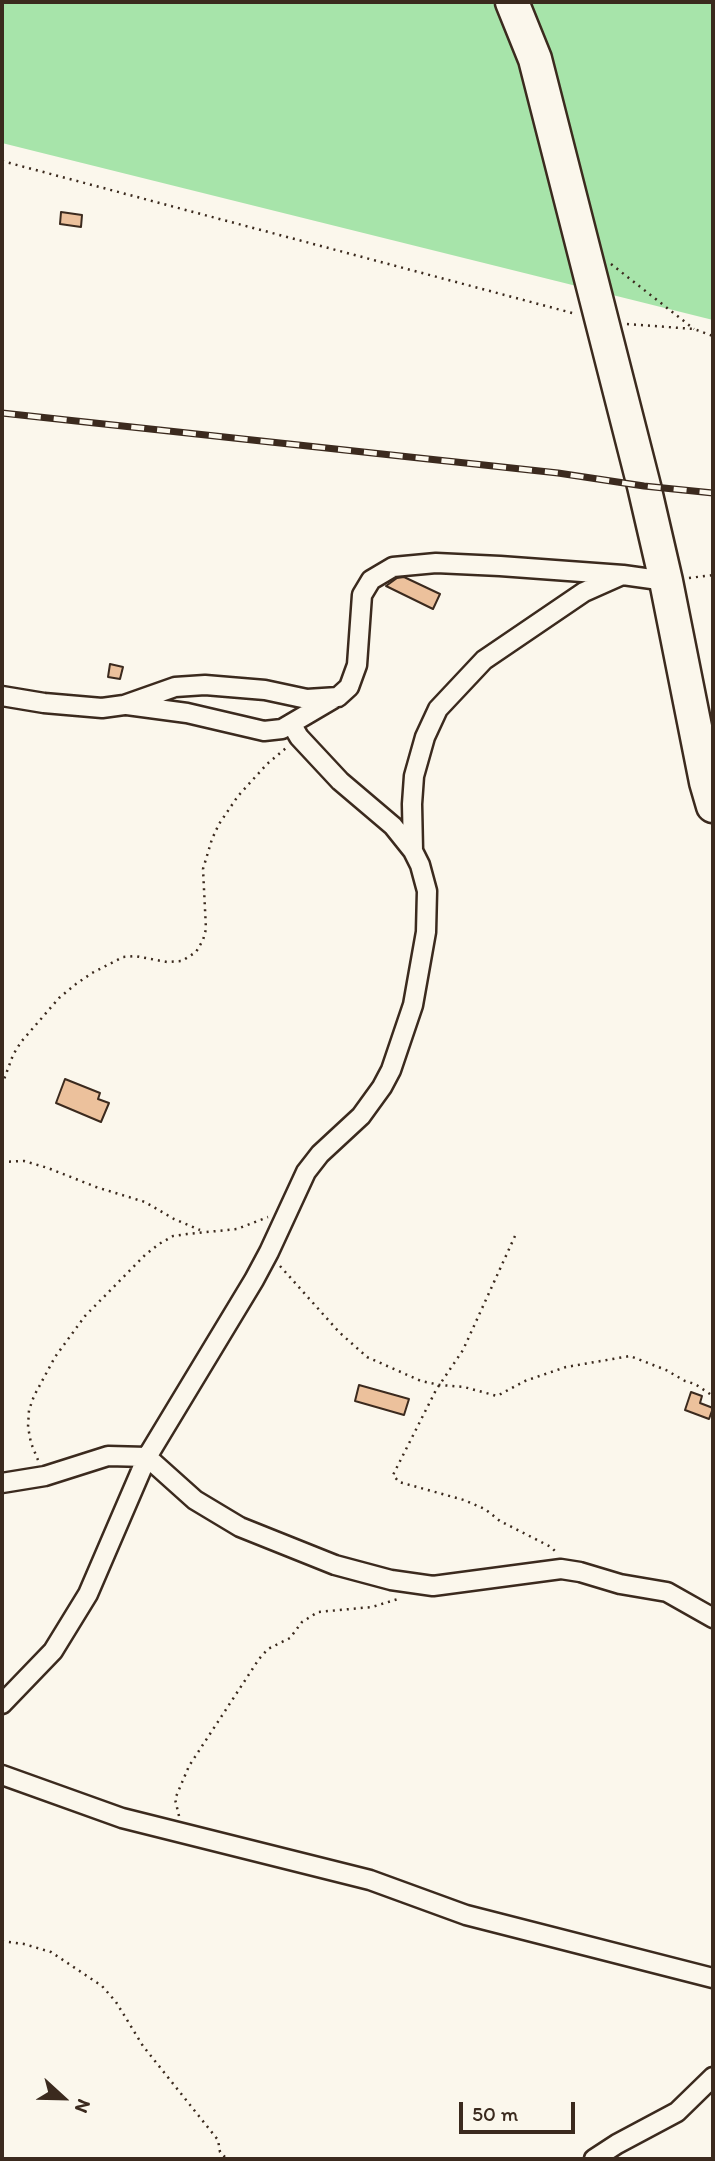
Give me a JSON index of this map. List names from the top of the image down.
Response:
{
  "scale_bar": "50 m",
  "north": "right"
}
